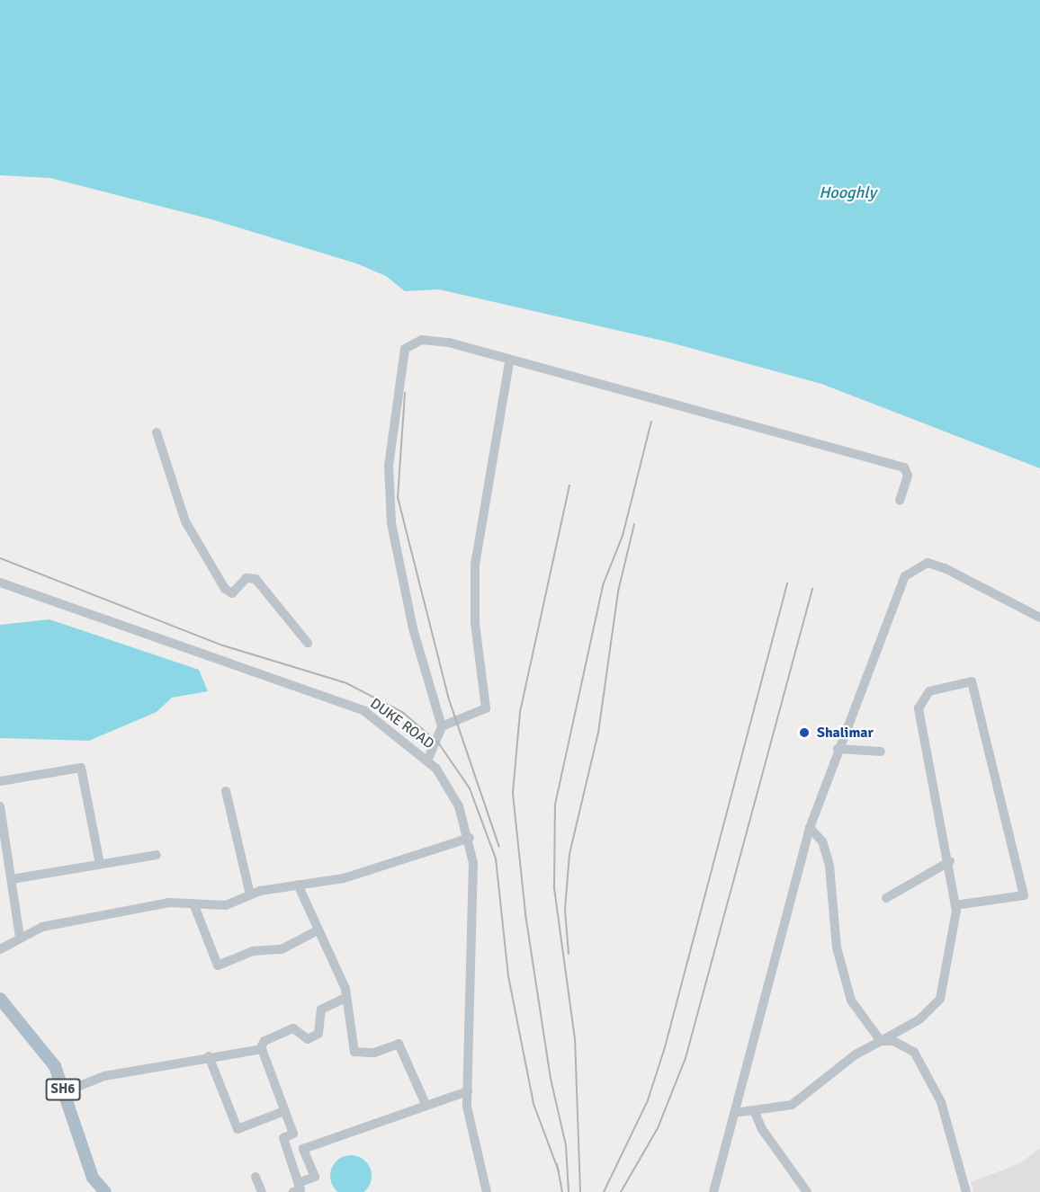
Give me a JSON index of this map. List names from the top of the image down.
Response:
{
  "streets": {
    "main road": ["SH6"],
    "street": ["DUKE ROAD"]
  },
  "water": ["Hooghly"],
  "places": ["Shalimar"]
}
